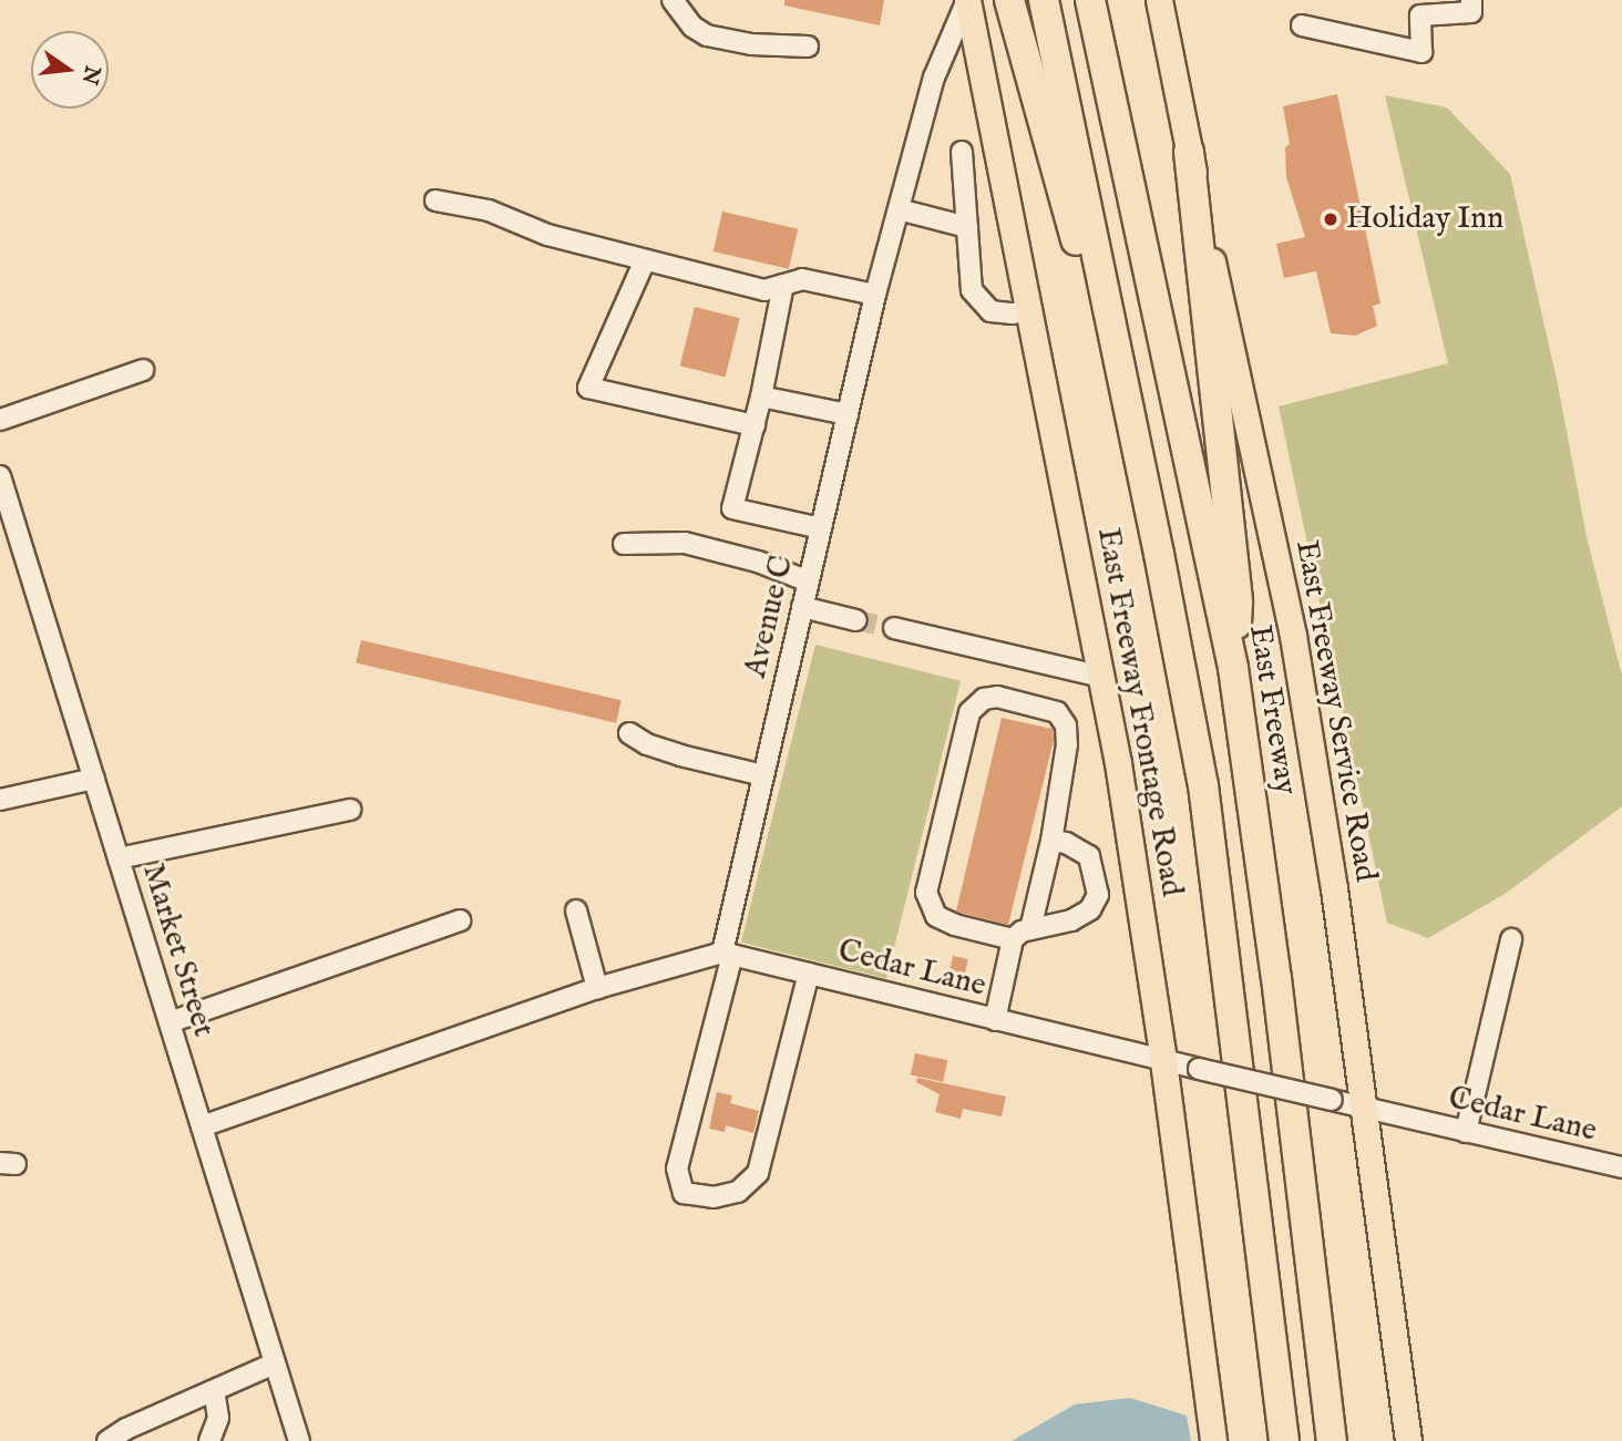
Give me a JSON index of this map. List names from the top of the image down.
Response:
{
  "streets": {
    "highway": ["East Freeway"],
    "main road": ["East Freeway Service Road", "East Freeway Frontage Road"],
    "street": ["Avenue C", "Market Street", "Cedar Lane"]
  },
  "crossings": [
    ["Avenue C", "East Freeway Frontage Road"],
    ["Avenue C", "Cedar Lane"],
    ["East Freeway Service Road", "Cedar Lane"],
    ["East Freeway Frontage Road", "Cedar Lane"],
    ["Market Street", "Cedar Lane"]
  ],
  "places": ["Holiday Inn"],
  "north": "right"
}
